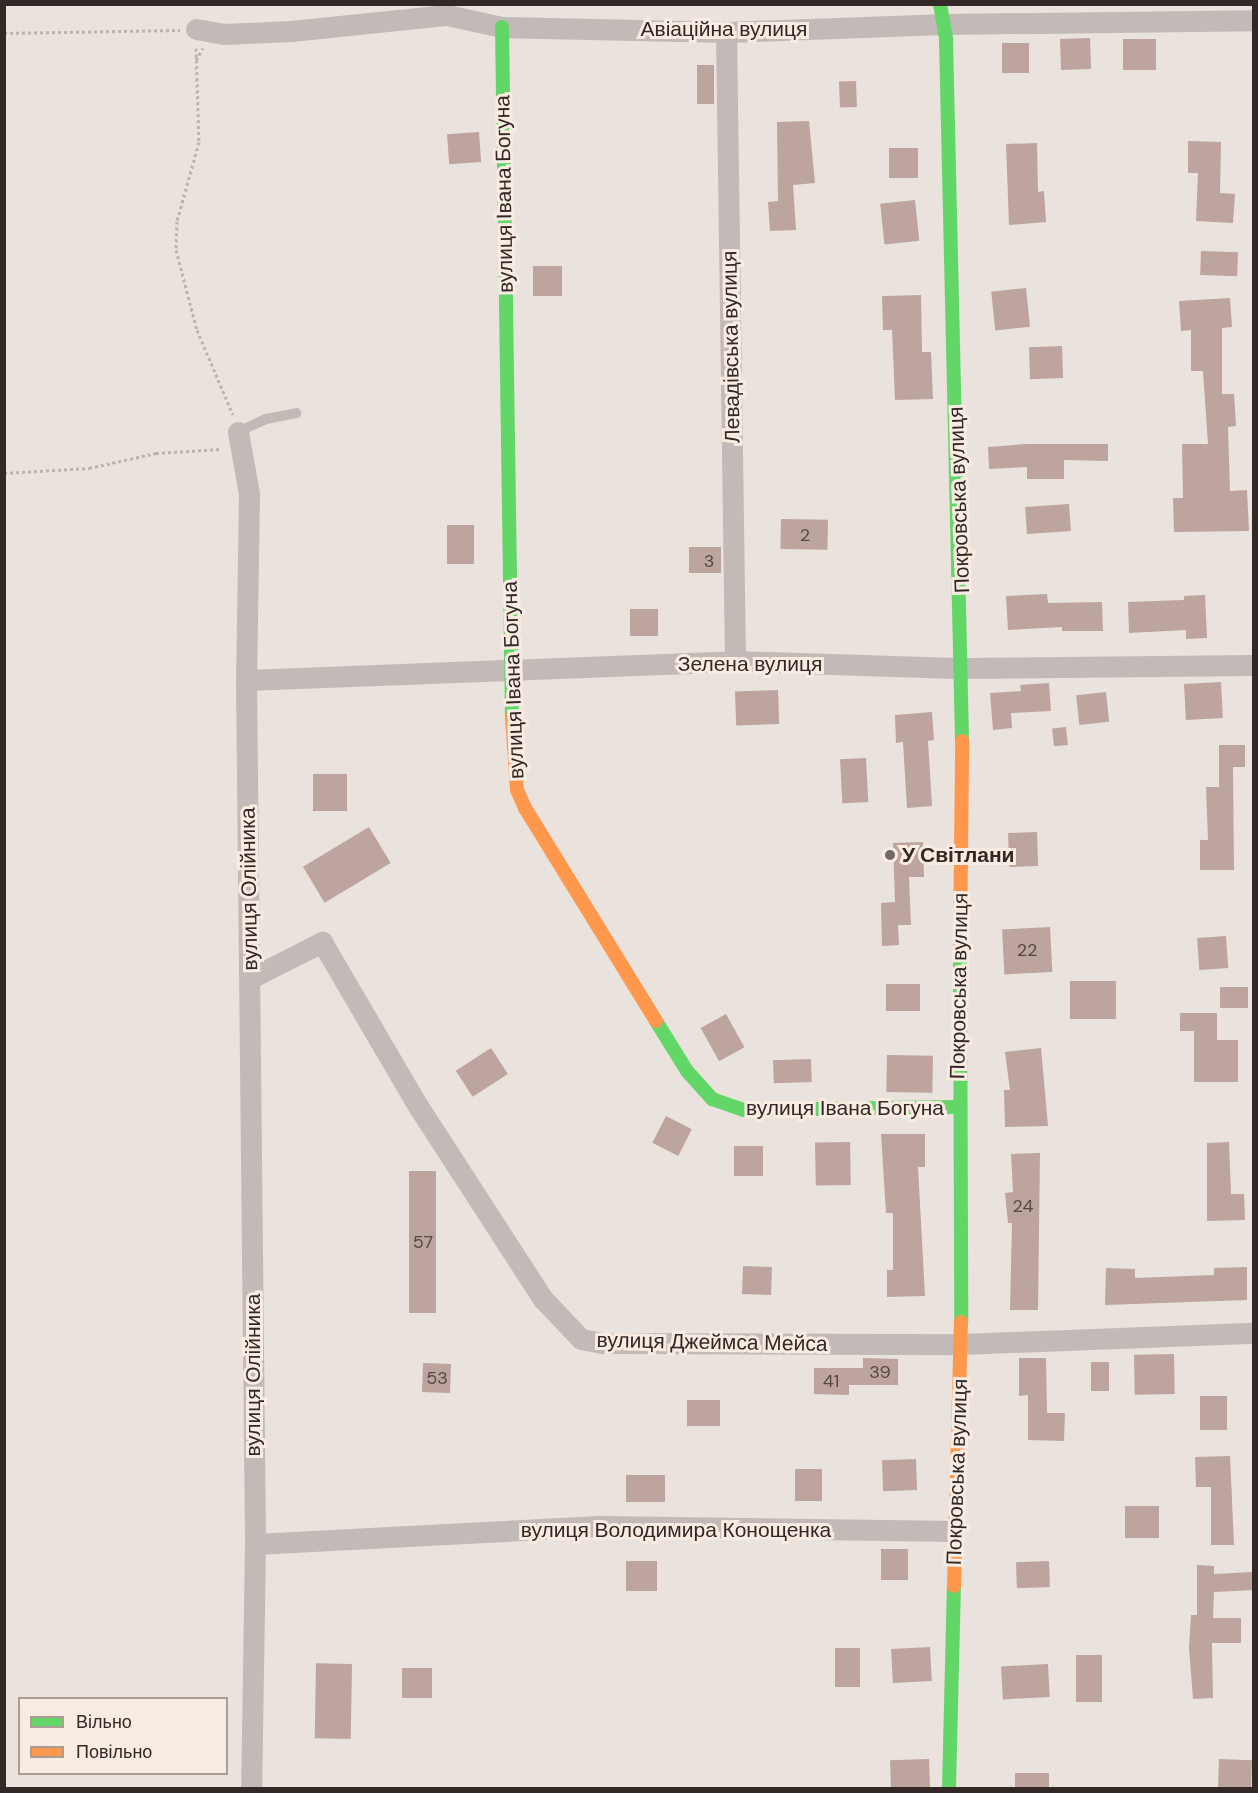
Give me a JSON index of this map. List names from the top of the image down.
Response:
{
  "streets": {
    "street": [
      "Авіаційна вулиця",
      "вулиця Івана Богуна",
      "Левадівська вулиця",
      "Покровська вулиця",
      "Зелена вулиця",
      "вулиця Олійника",
      "вулиця Джеймса Мейса",
      "вулиця Володимира Конощенка"
    ]
  },
  "crossings": [
    ["Авіаційна вулиця", "вулиця Івана Богуна"],
    ["Авіаційна вулиця", "Левадівська вулиця"],
    ["Авіаційна вулиця", "Покровська вулиця"],
    ["вулиця Івана Богуна", "Покровська вулиця"],
    ["вулиця Івана Богуна", "Зелена вулиця"],
    ["Левадівська вулиця", "Зелена вулиця"],
    ["Покровська вулиця", "Зелена вулиця"],
    ["Покровська вулиця", "вулиця Джеймса Мейса"],
    ["Покровська вулиця", "вулиця Володимира Конощенка"],
    ["Зелена вулиця", "вулиця Олійника"],
    ["вулиця Олійника", "вулиця Джеймса Мейса"],
    ["вулиця Олійника", "вулиця Володимира Конощенка"]
  ],
  "places": ["У Світлани"],
  "house_numbers": [
    "2",
    "3",
    "22",
    "24",
    "57",
    "39",
    "53",
    "41"
  ],
  "legend": ["Вільно", "Повільно"]
}
